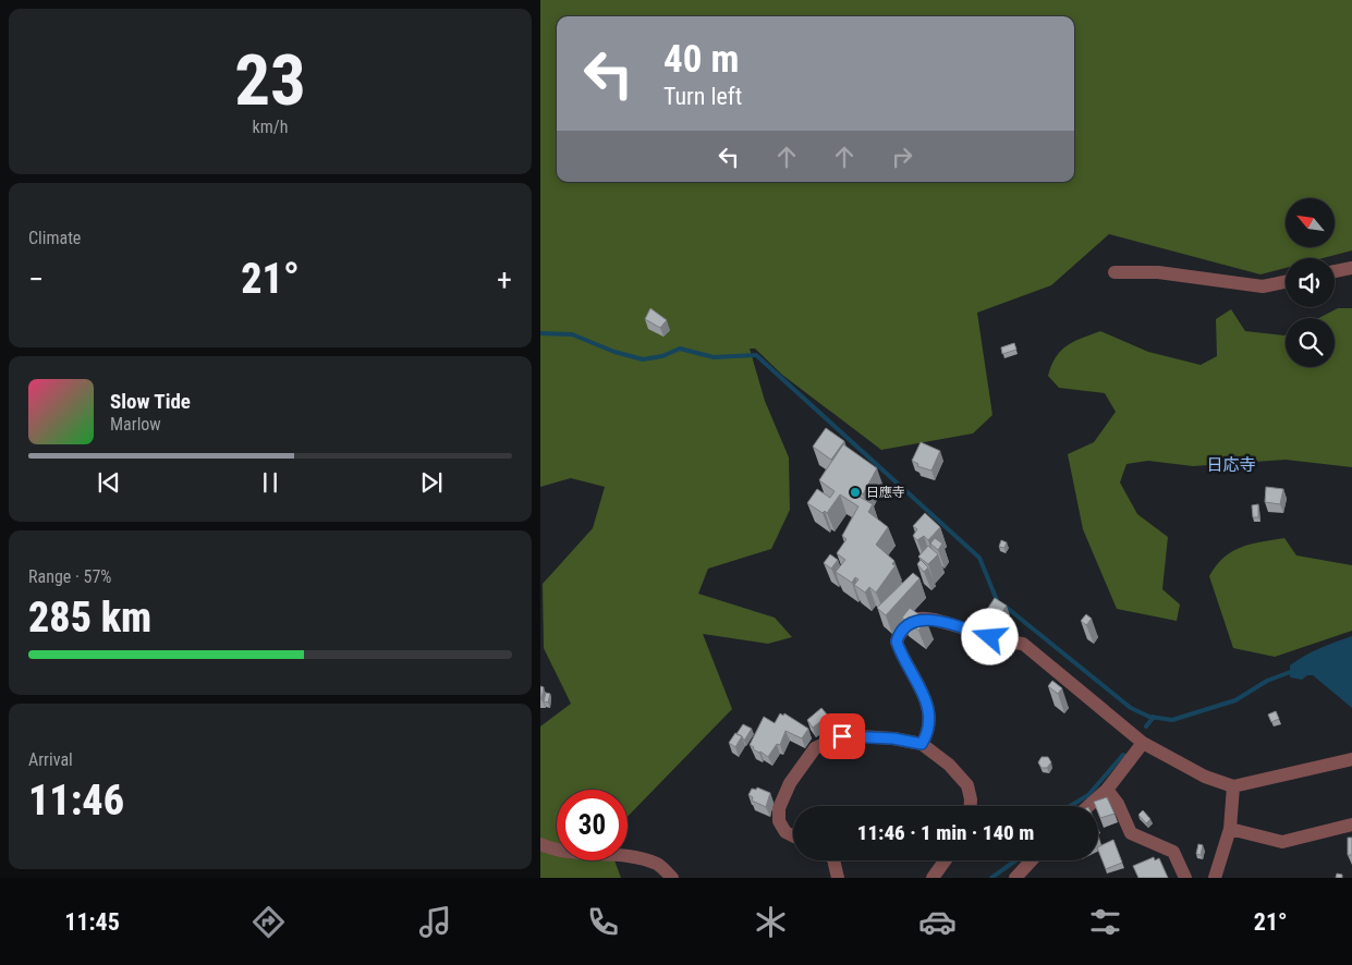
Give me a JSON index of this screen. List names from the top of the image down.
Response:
{
  "districts": ["日応寺"],
  "places": ["日應寺"],
  "north": "top left",
  "page": {
    "tile": [
      ["23", "km/h"],
      "Climate",
      ["Range · 57%", "285 km"],
      ["Arrival", "11:46"]
    ],
    "turn": ["40 m", "Turn left"],
    "heat": ["−", "21°", "+"],
    "song": ["Slow Tide", "Marlow"],
    "limit": "30",
    "trip": "11:46 · 1 min · 140 m",
    "tabs": ["11:45", "21°"]
  }
}
